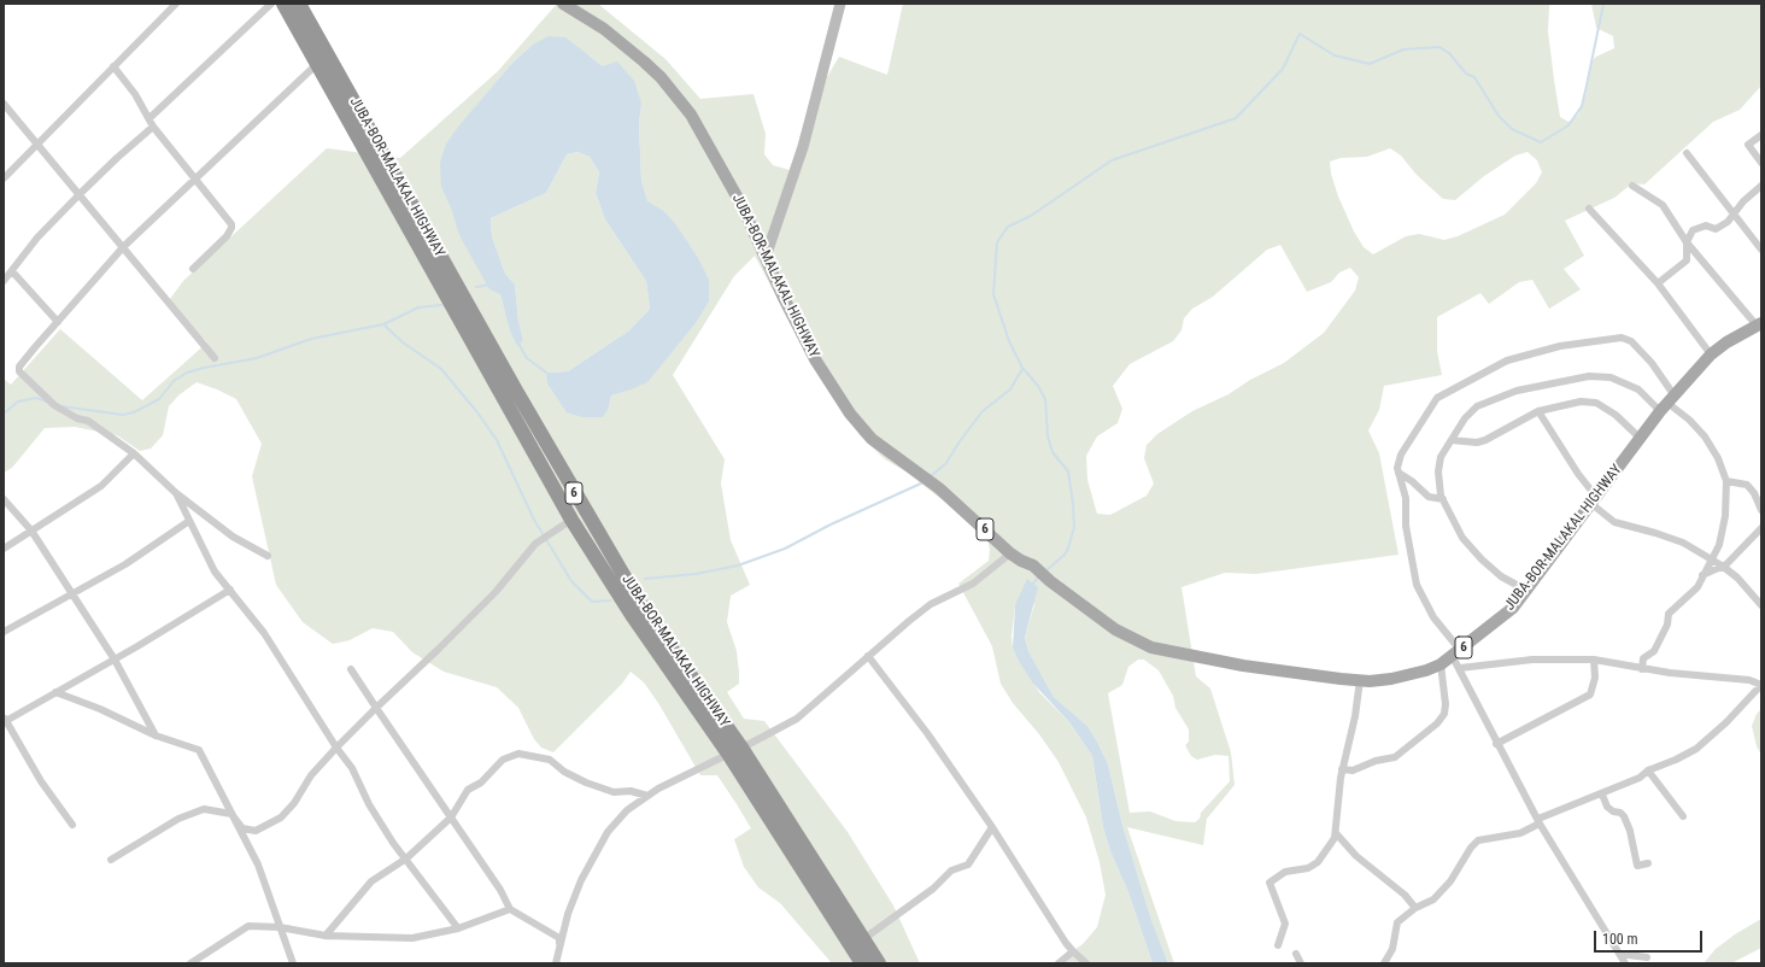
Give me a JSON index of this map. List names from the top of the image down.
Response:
{
  "streets": {
    "highway": ["JUBA-BOR-MALAKAL HIGHWAY", "6"]
  },
  "scale_bar": "100 m"
}
